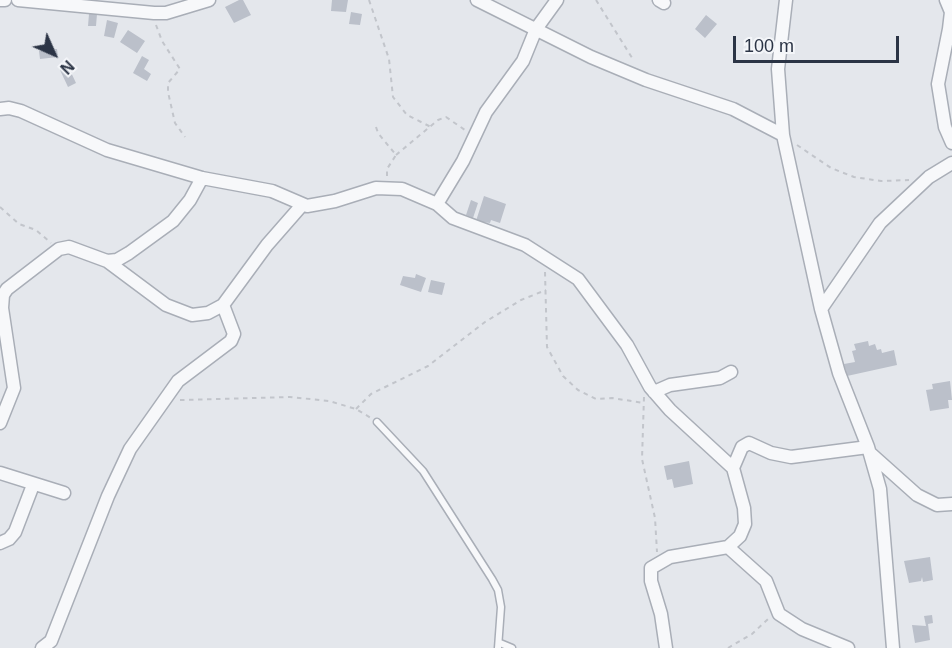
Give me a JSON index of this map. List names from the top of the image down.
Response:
{
  "scale_bar": "100 m",
  "north": "bottom right"
}
